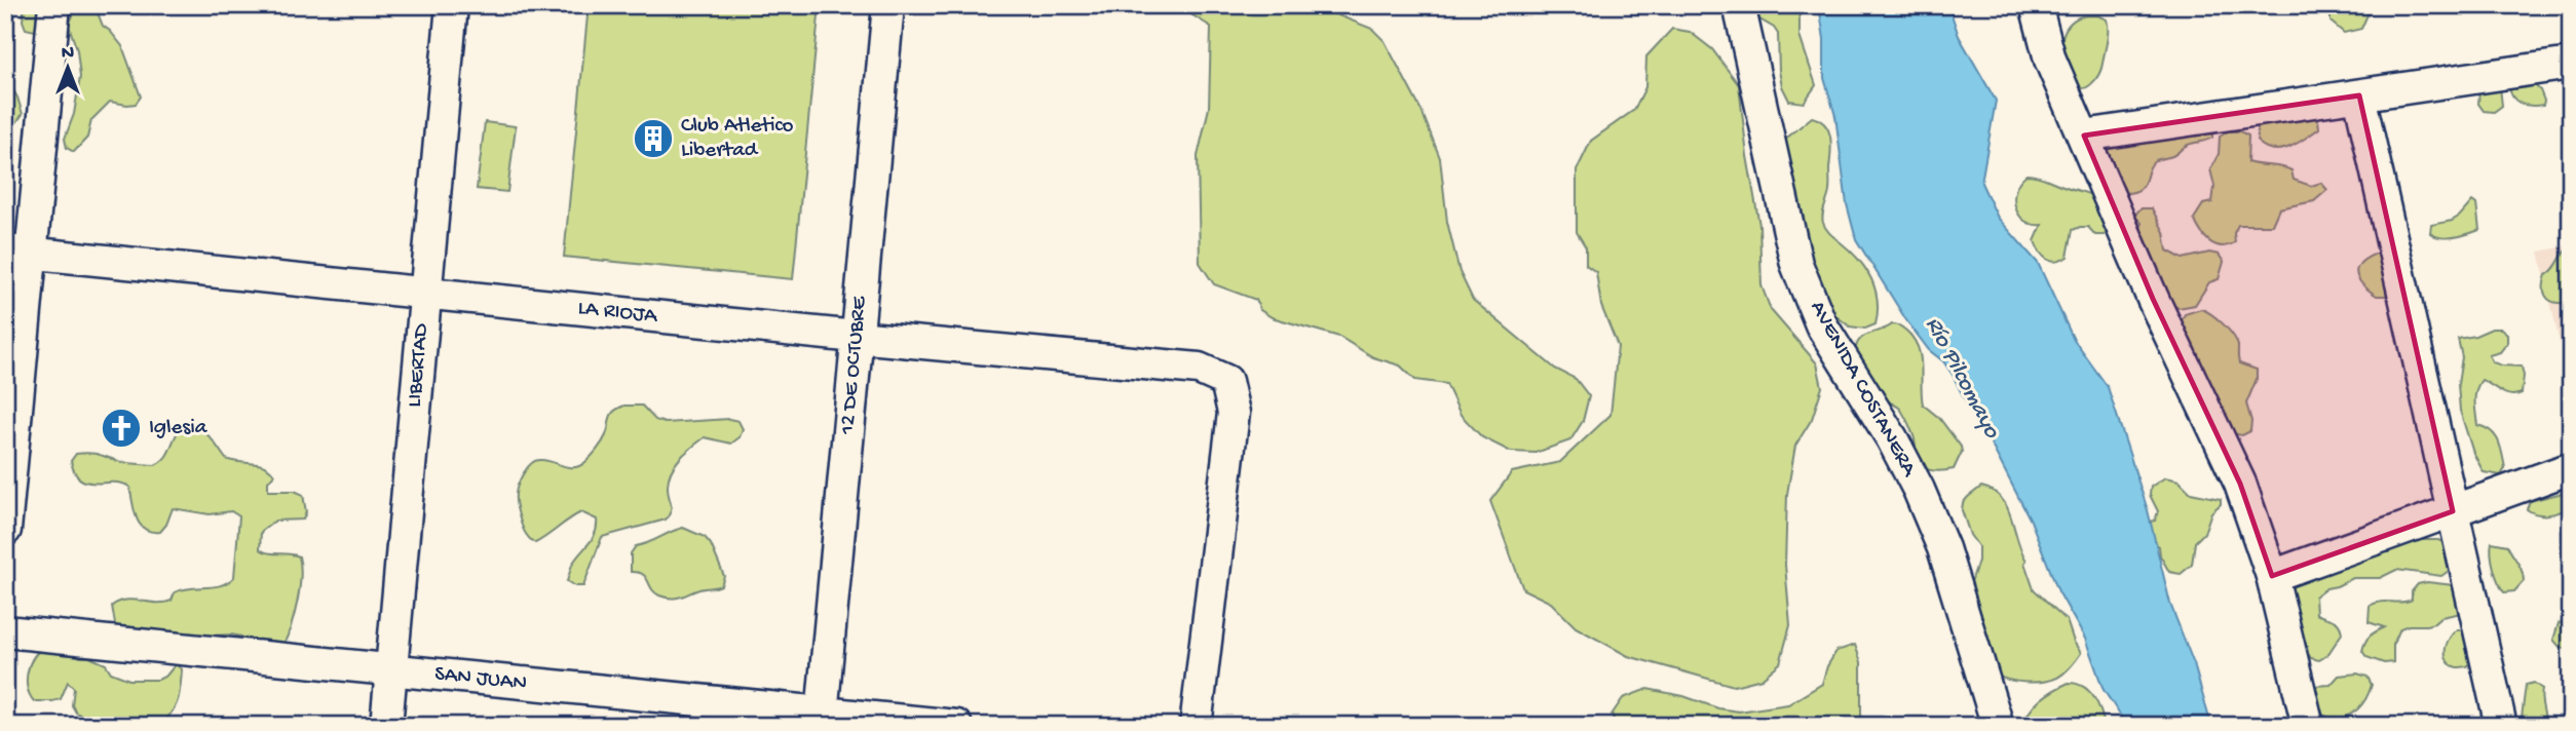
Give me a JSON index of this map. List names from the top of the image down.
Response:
{
  "streets": {
    "street": [
      "LA RIOJA",
      "LIBERTAD",
      "12 DE OCTUBRE",
      "AVENIDA COSTANERA",
      "SAN JUAN"
    ]
  },
  "crossings": [
    ["LA RIOJA", "LIBERTAD"],
    ["LA RIOJA", "12 DE OCTUBRE"],
    ["LIBERTAD", "SAN JUAN"],
    ["12 DE OCTUBRE", "SAN JUAN"]
  ],
  "water": ["Río Pilcomayo"],
  "places": {
    "building": ["Club Atletico Libertad"],
    "church": ["Iglesia"]
  },
  "north": "top"
}
